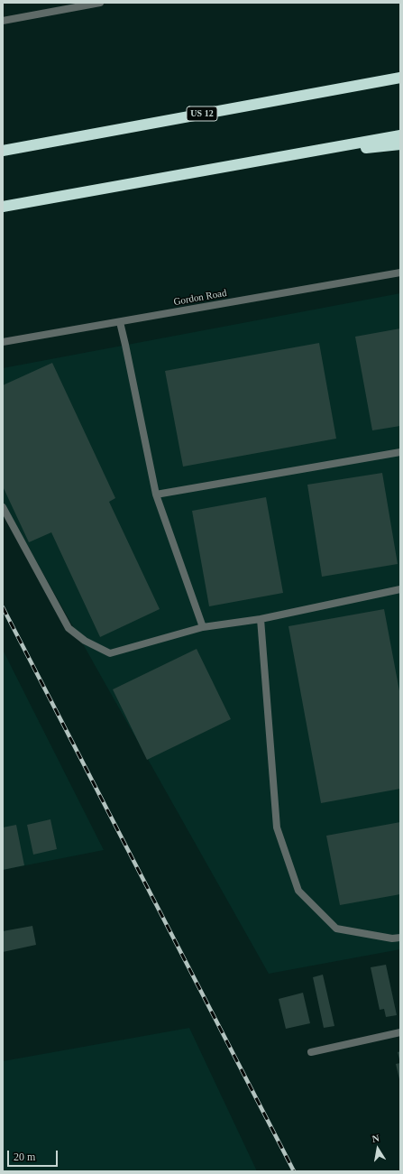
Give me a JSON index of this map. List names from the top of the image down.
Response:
{
  "streets": {
    "highway": ["US 12"],
    "street": ["Gordon Road"]
  },
  "scale_bar": "20 m",
  "north": "top"
}
